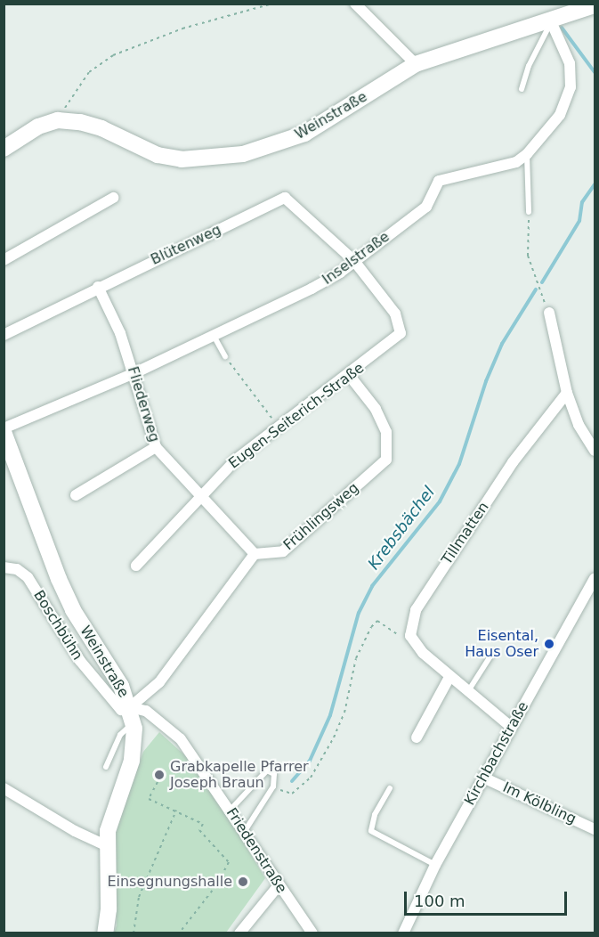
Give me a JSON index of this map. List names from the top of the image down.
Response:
{
  "streets": {
    "main road": ["Weinstraße"],
    "street": [
      "Blütenweg",
      "Inselstraße",
      "Fliederweg",
      "Eugen-Seiterich-Straße",
      "Frühlingsweg",
      "Tillmatten",
      "Boschbühn",
      "Kirchbachstraße",
      "Im Kölbling",
      "Friedenstraße"
    ]
  },
  "crossings": [
    ["Weinstraße", "Inselstraße"],
    ["Weinstraße", "Boschbühn"],
    ["Weinstraße", "Friedenstraße"],
    ["Blütenweg", "Inselstraße"],
    ["Blütenweg", "Fliederweg"],
    ["Blütenweg", "Eugen-Seiterich-Straße"],
    ["Inselstraße", "Fliederweg"],
    ["Inselstraße", "Eugen-Seiterich-Straße"],
    ["Fliederweg", "Eugen-Seiterich-Straße"],
    ["Fliederweg", "Frühlingsweg"],
    ["Eugen-Seiterich-Straße", "Frühlingsweg"],
    ["Boschbühn", "Friedenstraße"],
    ["Kirchbachstraße", "Im Kölbling"]
  ],
  "water": ["Krebsbächel"],
  "places": ["Eisental, Haus Oser", "Grabkapelle Pfarrer Joseph Braun", "Einsegnungshalle"],
  "scale_bar": "100 m"
}
